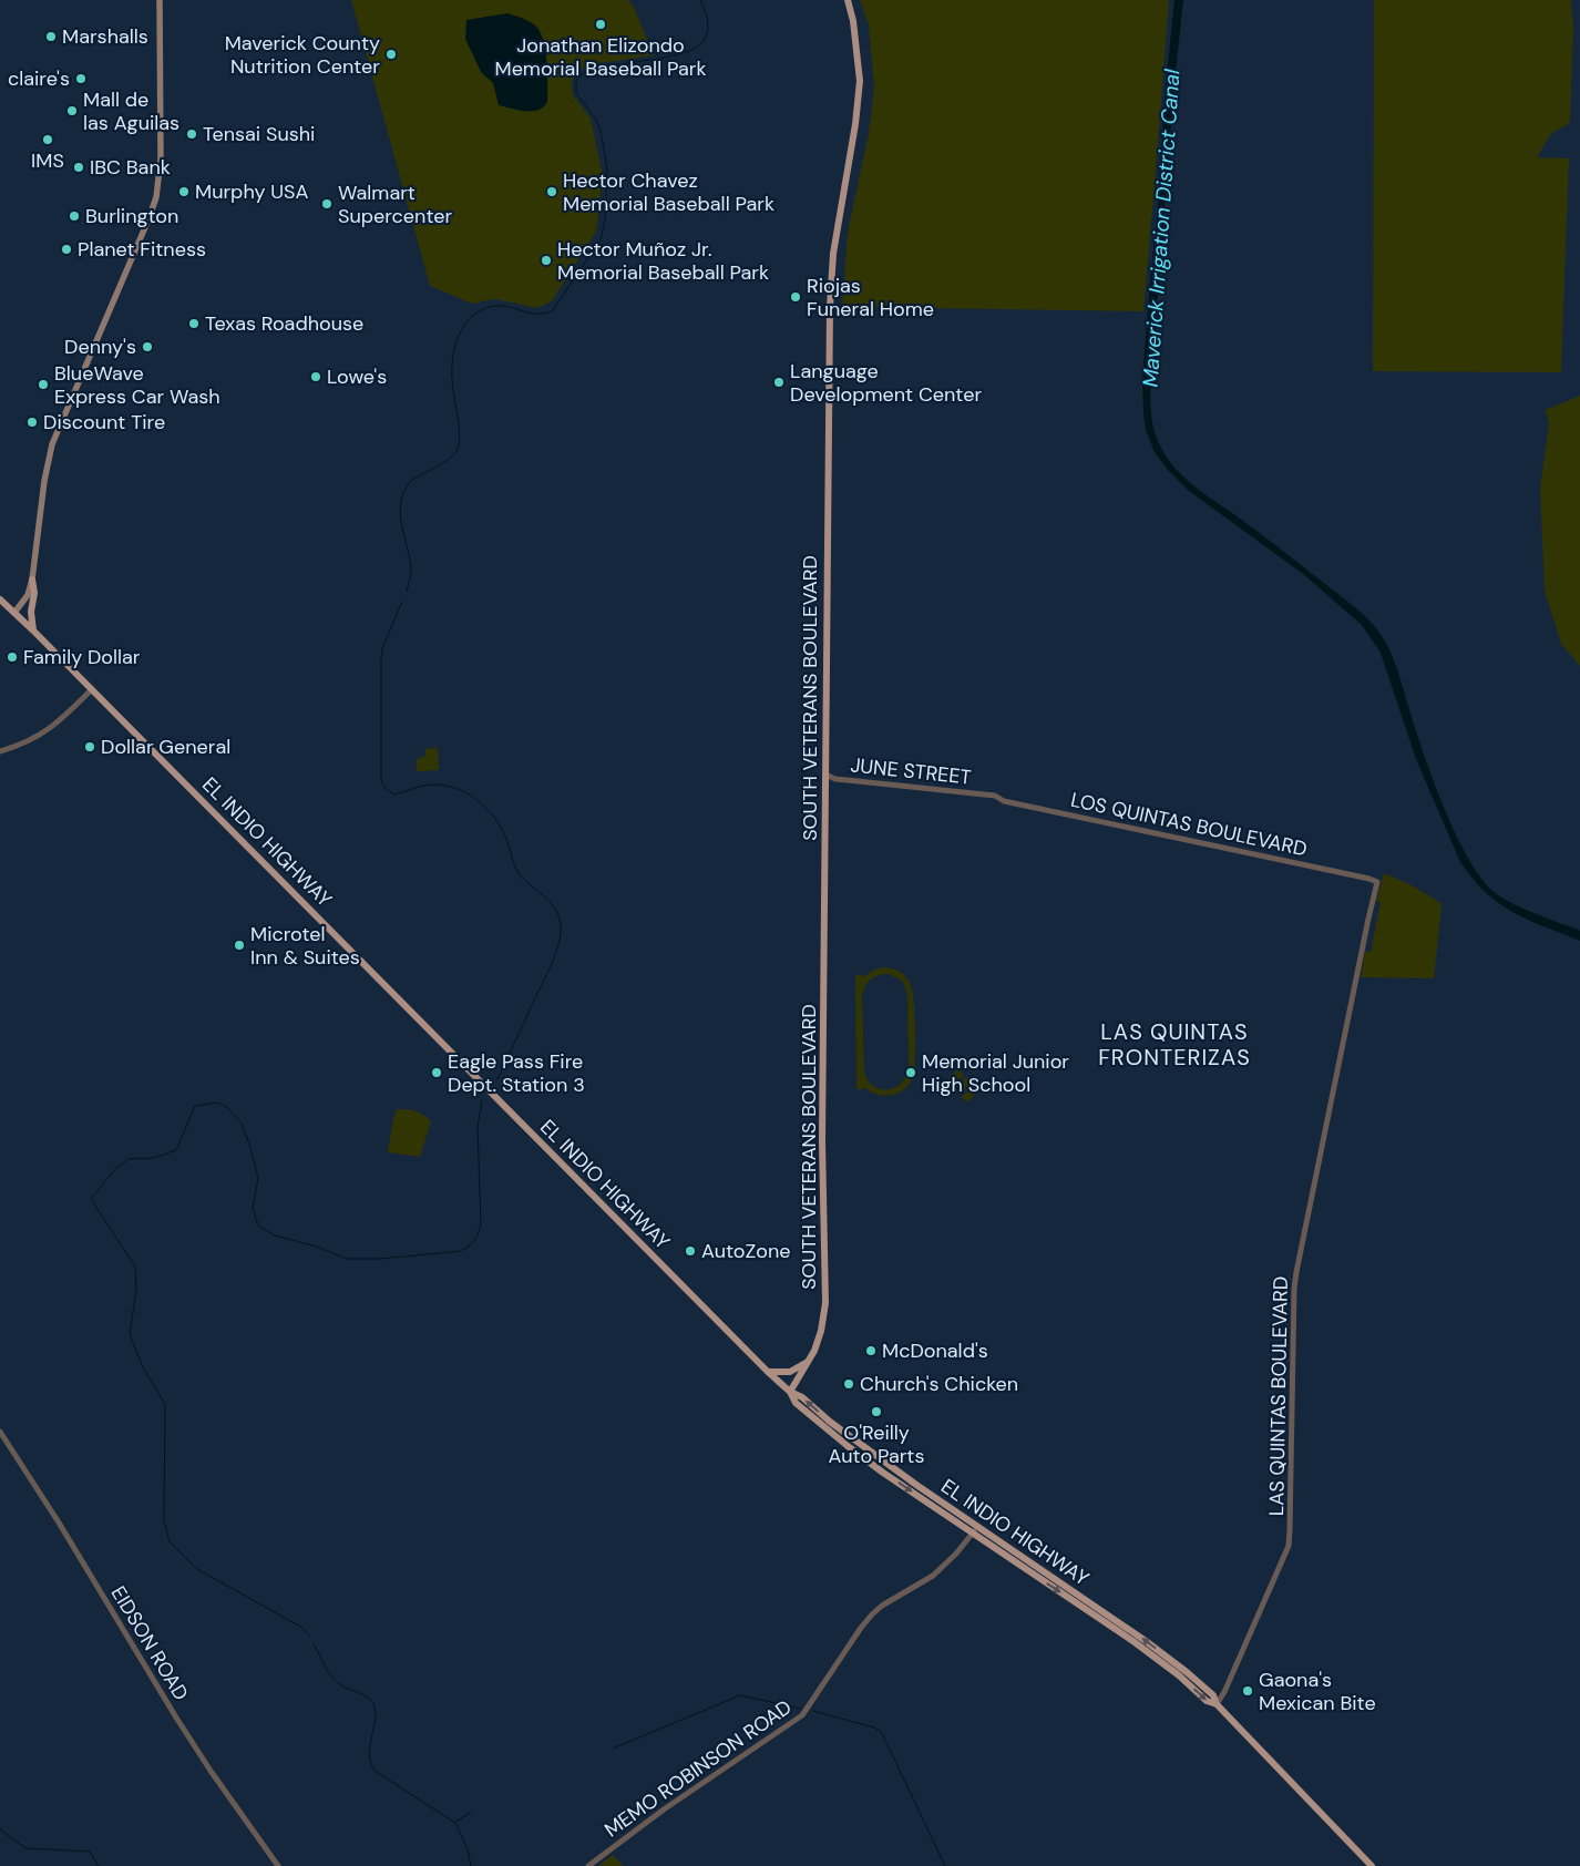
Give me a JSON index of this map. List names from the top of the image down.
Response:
{
  "streets": {
    "main road": ["SOUTH VETERANS BOULEVARD", "EL INDIO HIGHWAY"],
    "street": [
      "JUNE STREET",
      "LOS QUINTAS BOULEVARD",
      "LAS QUINTAS BOULEVARD",
      "EIDSON ROAD",
      "MEMO ROBINSON ROAD"
    ]
  },
  "crossings": [
    ["SOUTH VETERANS BOULEVARD", "JUNE STREET"],
    ["SOUTH VETERANS BOULEVARD", "EL INDIO HIGHWAY"],
    ["JUNE STREET", "LOS QUINTAS BOULEVARD"],
    ["LOS QUINTAS BOULEVARD", "LAS QUINTAS BOULEVARD"],
    ["EL INDIO HIGHWAY", "LAS QUINTAS BOULEVARD"],
    ["EL INDIO HIGHWAY", "MEMO ROBINSON ROAD"]
  ],
  "districts": ["LAS QUINTAS FRONTERIZAS"],
  "water": ["Maverick Irrigation District Canal"],
  "places": [
    "Jonathan Elizondo Memorial Baseball Park",
    "Marshalls",
    "Maverick County Nutrition Center",
    "claire's",
    "Mall de las Aguilas",
    "Tensai Sushi",
    "IMS",
    "IBC Bank",
    "Murphy USA",
    "Hector Chavez Memorial Baseball Park",
    "Walmart Supercenter",
    "Burlington",
    "Planet Fitness",
    "Hector Muñoz Jr. Memorial Baseball Park",
    "Riojas Funeral Home",
    "Texas Roadhouse",
    "Denny's",
    "Lowe's",
    "Language Development Center",
    "BlueWave Express Car Wash",
    "Discount Tire",
    "Family Dollar",
    "Dollar General",
    "Microtel Inn & Suites",
    "Eagle Pass Fire Dept. Station 3",
    "Memorial Junior High School",
    "AutoZone",
    "McDonald's",
    "Church's Chicken",
    "O'Reilly Auto Parts",
    "Gaona's Mexican Bite"
  ]
}
